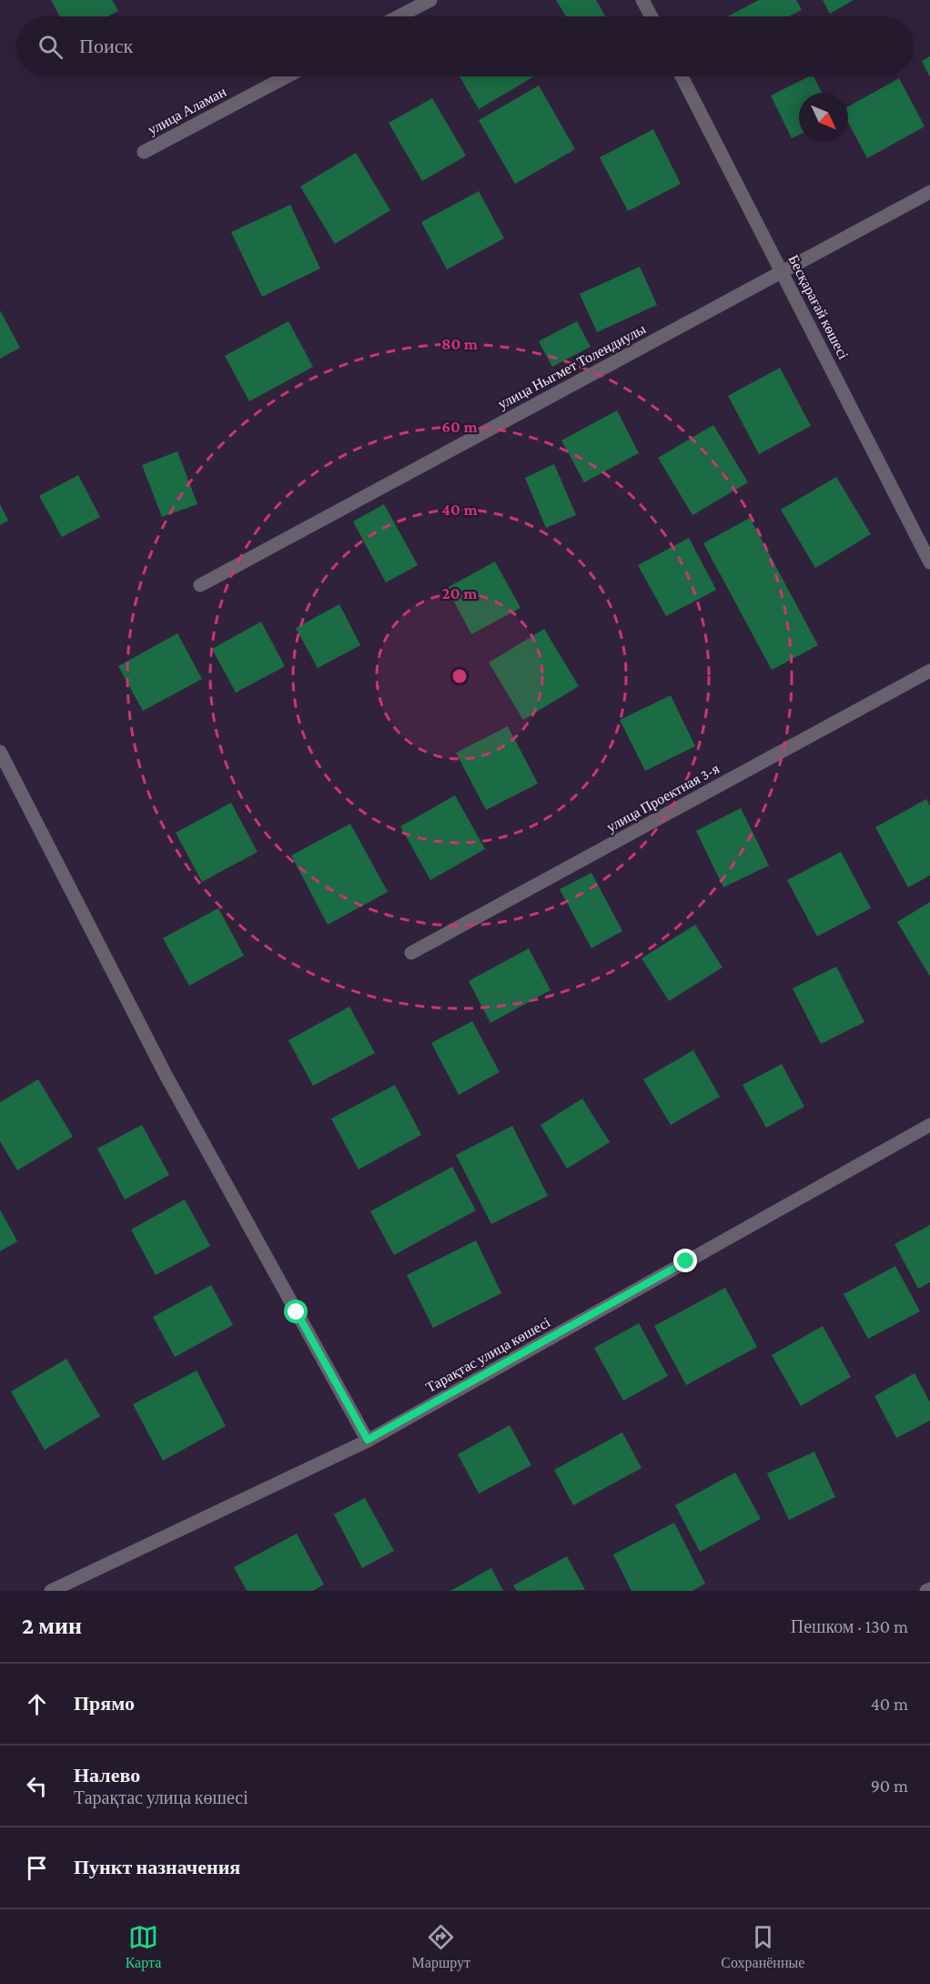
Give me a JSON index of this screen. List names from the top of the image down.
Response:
{
  "streets": {
    "street": [
      "улица Аламан",
      "Бесқарағай көшесі",
      "улица Ныгмет Толендиулы",
      "улица Проектная 3-я",
      "Тарақтас улица көшесі"
    ]
  },
  "crossings": [
    ["Бесқарағай көшесі", "улица Ныгмет Толендиулы"]
  ],
  "north": "bottom right",
  "page": {
    "search": "Поиск",
    "heading": ["2 мин", "Пешком · 130 m"],
    "list": [
      ["Прямо", "40 m"],
      ["Налево", "Тарақтас улица көшесі", "90 m"],
      "Пункт назначения"
    ],
    "nav": ["Карта", "Маршрут", "Сохранённые"]
  },
  "rings": [
    "80 m",
    "60 m",
    "40 m",
    "20 m"
  ]
}
